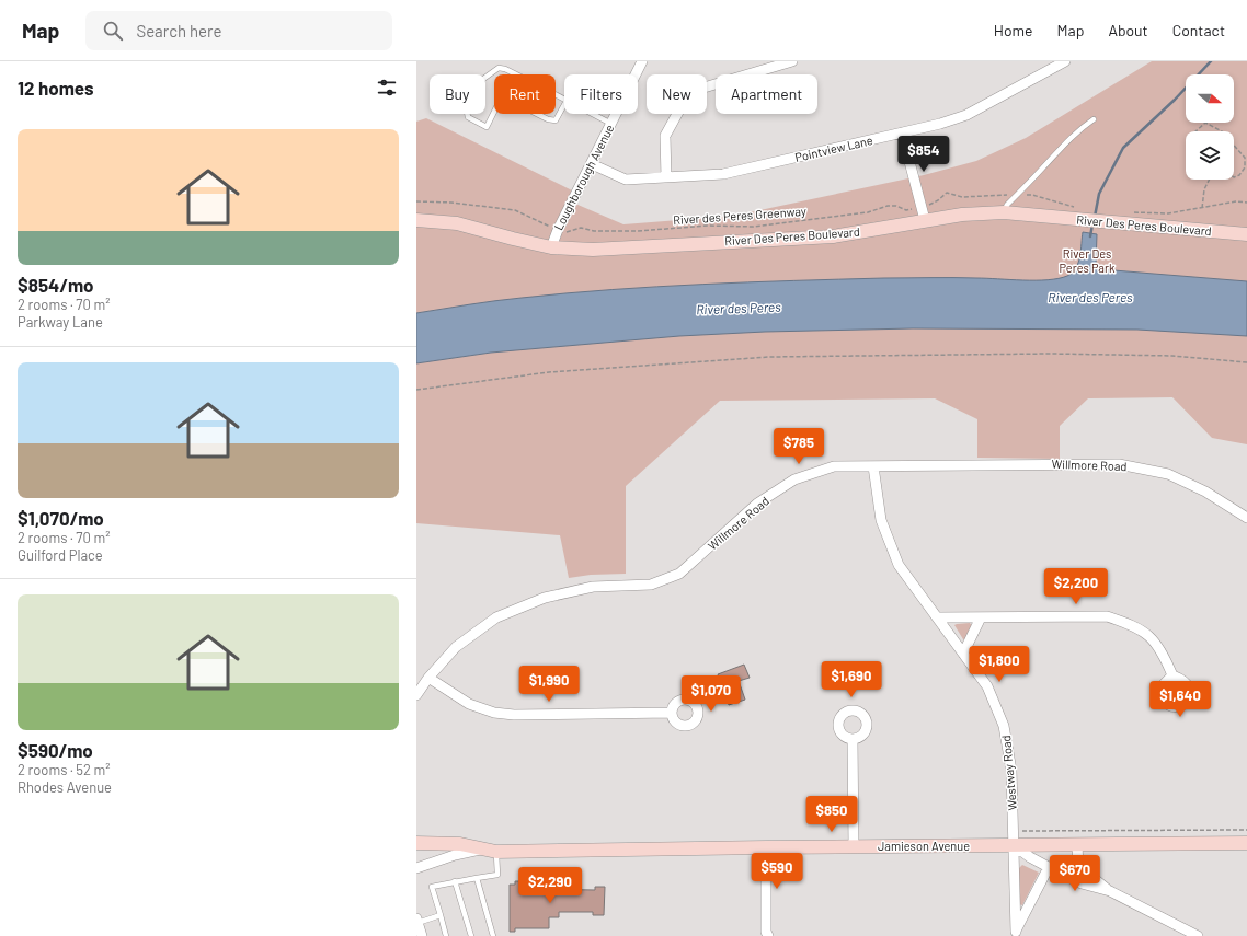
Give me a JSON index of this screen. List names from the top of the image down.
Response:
{
  "streets": {
    "main road": ["River Des Peres Boulevard", "Jamieson Avenue"],
    "street": [
      "Pointview Lane",
      "Loughborough Avenue",
      "Willmore Road",
      "Westway Road"
    ],
    "path": ["River des Peres Greenway"]
  },
  "crossings": [
    ["Pointview Lane", "Loughborough Avenue"],
    ["Loughborough Avenue", "River Des Peres Boulevard"],
    ["Willmore Road", "Westway Road"],
    ["Westway Road", "Jamieson Avenue"]
  ],
  "water": ["River des Peres"],
  "parks": ["River Des Peres Park"],
  "north": "right",
  "page": {
    "header": "Map",
    "search": "Search here",
    "nav": [
      "Home",
      "Map",
      "About",
      "Contact"
    ],
    "heading": "12 homes",
    "chip": [
      "Buy",
      "Rent",
      "Filters",
      "New",
      "Apartment"
    ],
    "list": [
      {
        "name": "$854/mo",
        "note": "2 rooms · 70 m² · Parkway Lane"
      },
      {
        "name": "$1,070/mo",
        "note": "2 rooms · 70 m² · Guilford Place"
      },
      {
        "name": "$590/mo",
        "note": "2 rooms · 52 m² · Rhodes Avenue"
      }
    ],
    "price": [
      "$854",
      "$785",
      "$2,200",
      "$1,800",
      "$1,690",
      "$1,990",
      "$1,070",
      "$1,640",
      "$850",
      "$590",
      "$670",
      "$2,290"
    ]
  }
}
